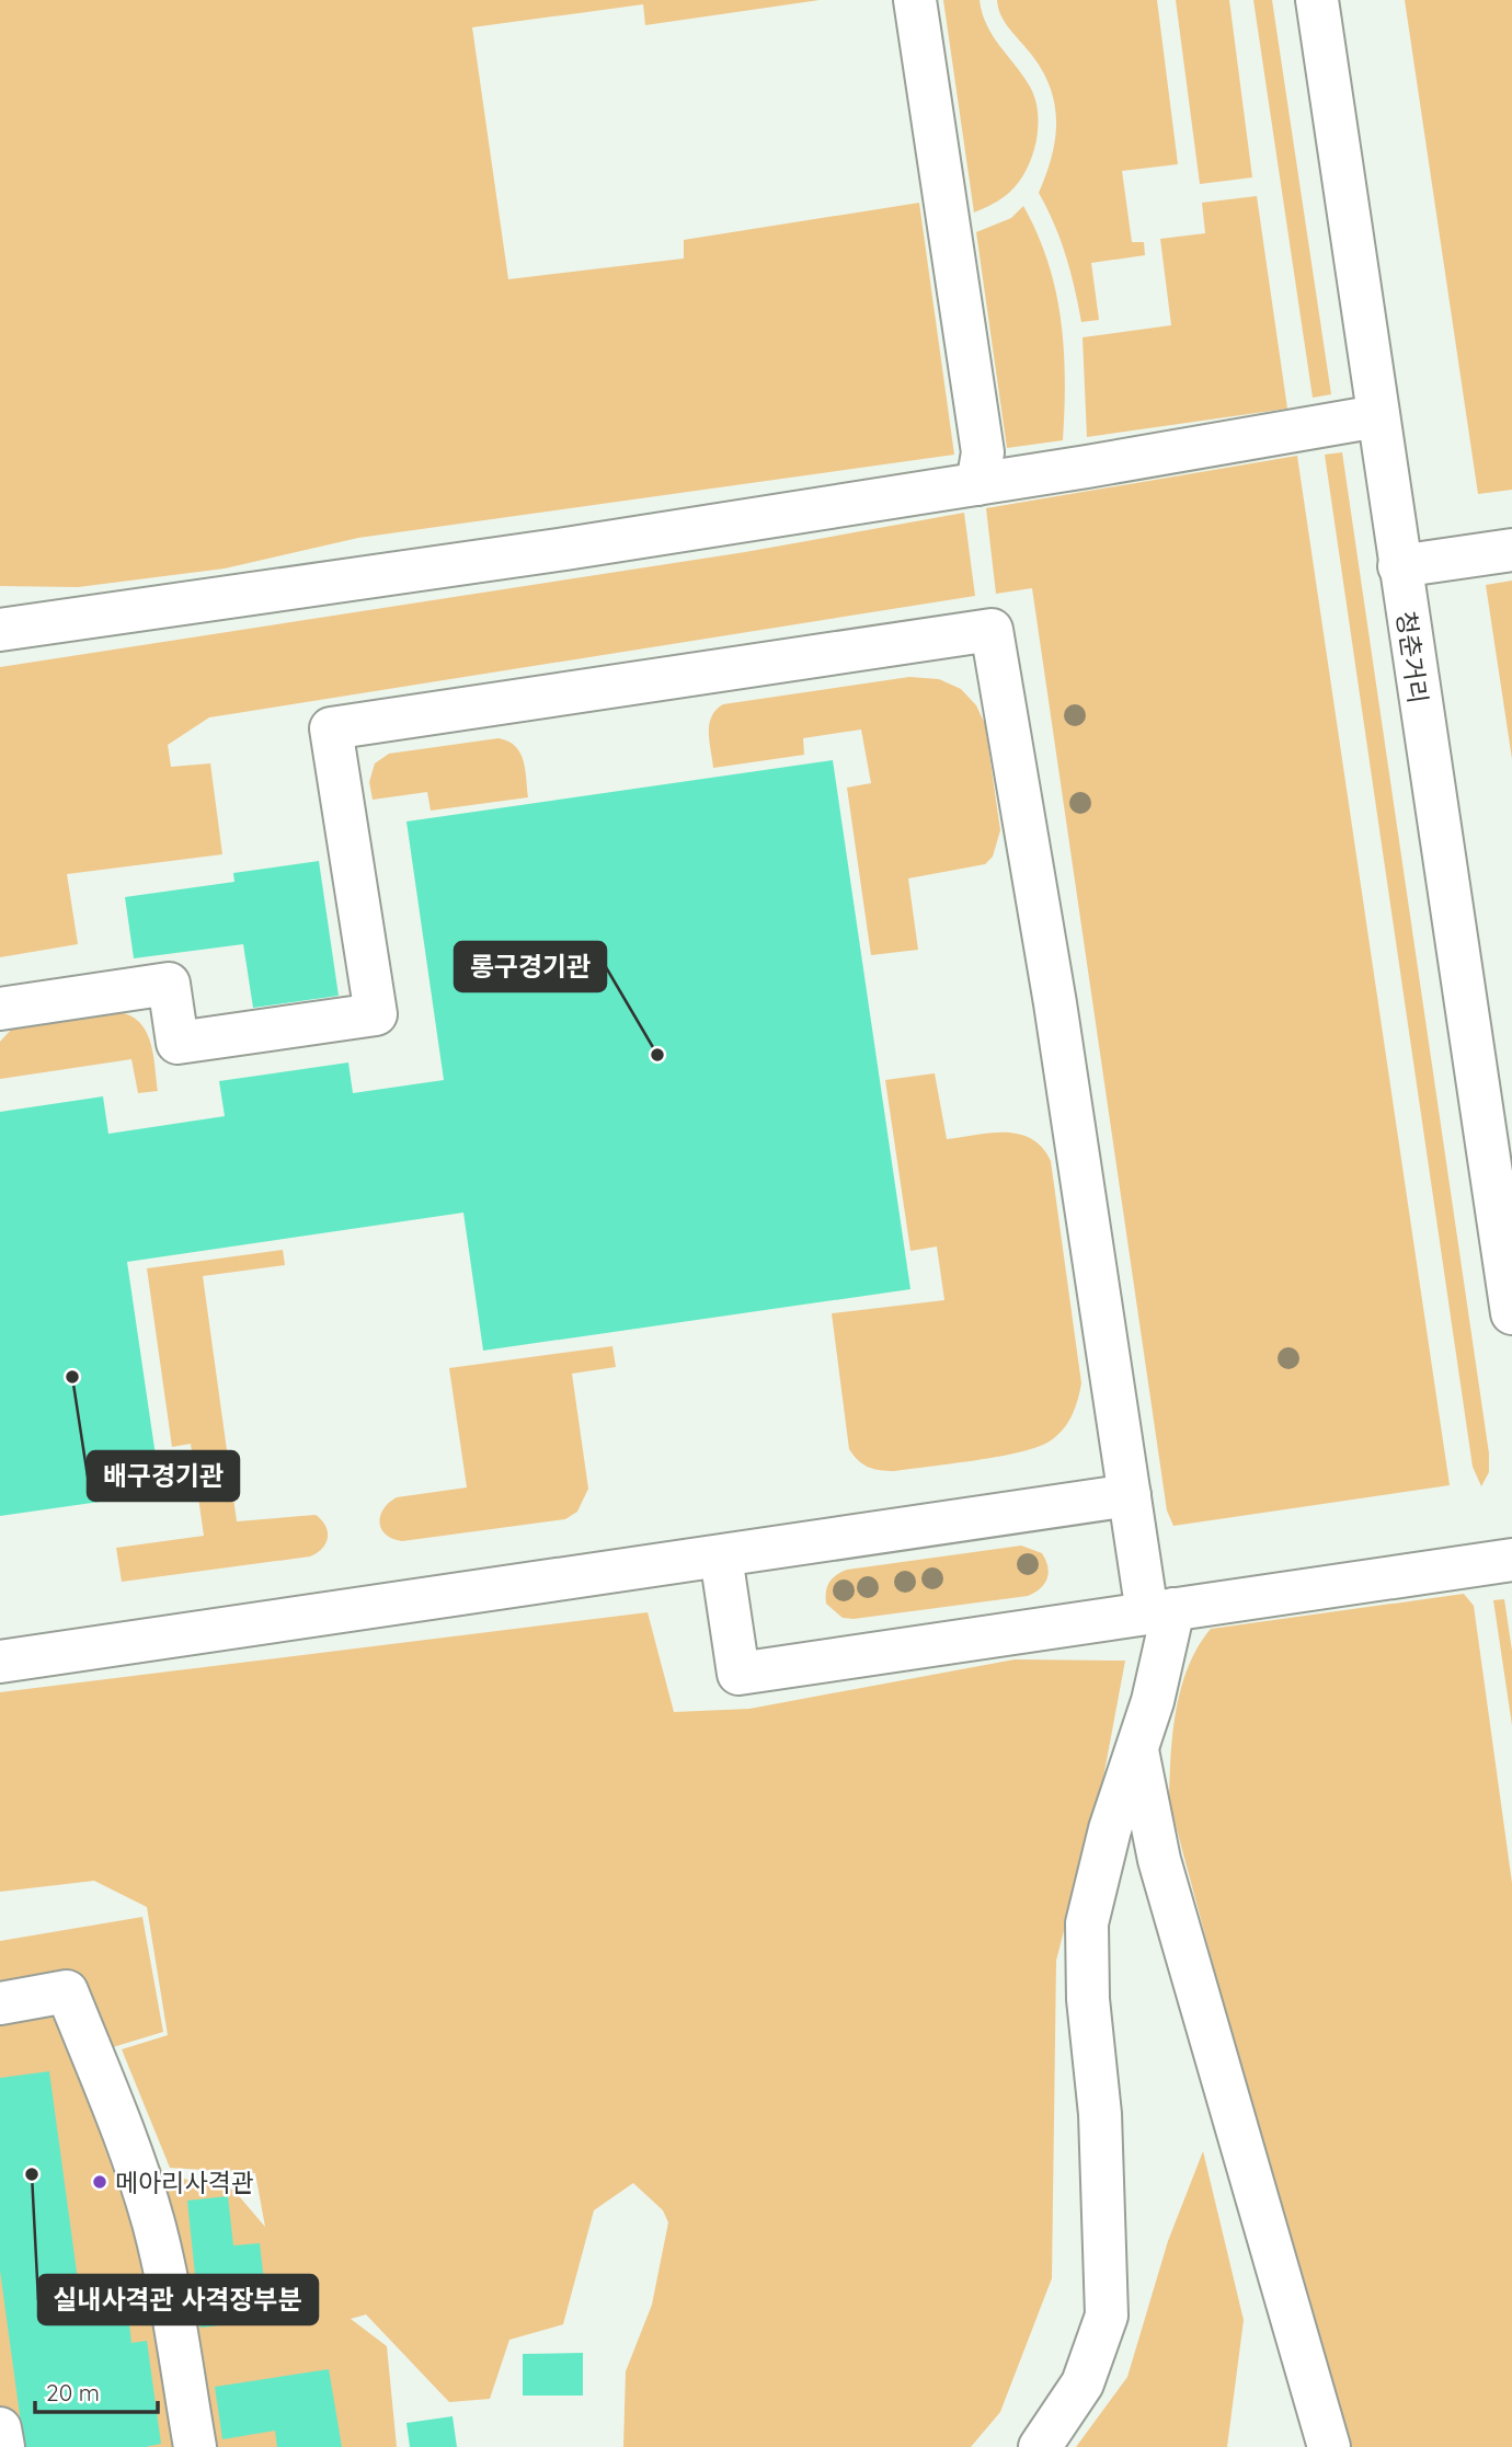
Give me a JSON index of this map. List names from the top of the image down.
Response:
{
  "streets": {
    "street": ["청춘거리"]
  },
  "places": [
    "롱구경기관",
    "배구경기관",
    "실내사격관 사격장부분",
    "메아리사격관"
  ],
  "scale_bar": "20 m"
}
